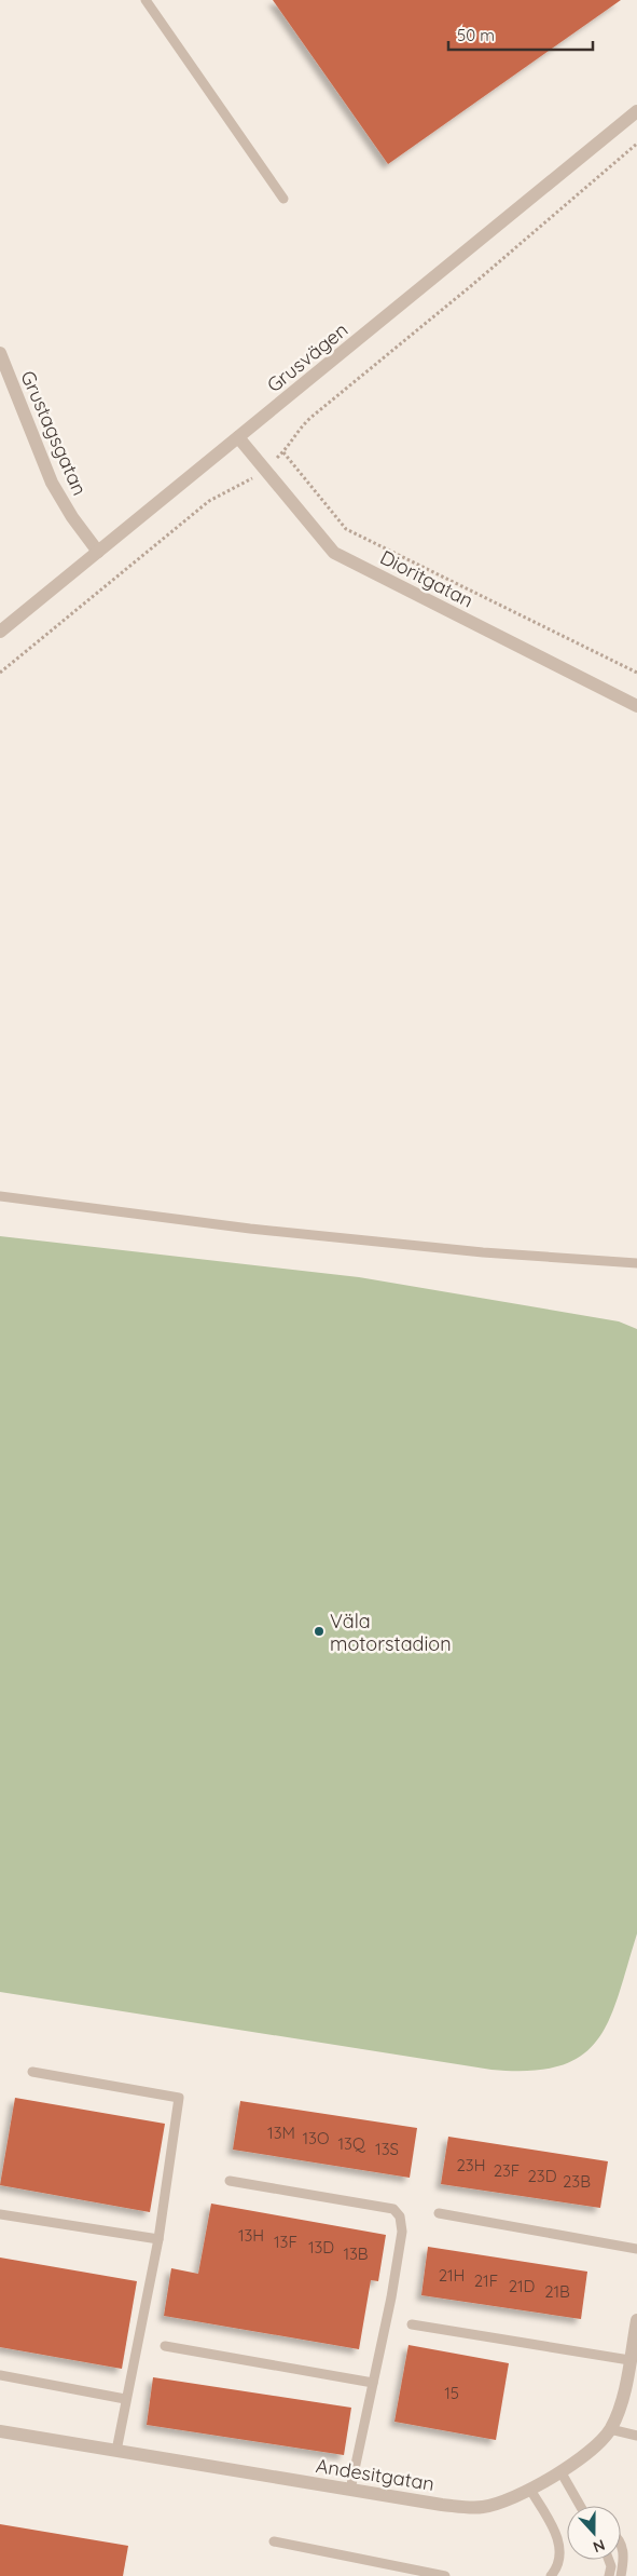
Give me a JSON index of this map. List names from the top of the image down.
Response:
{
  "streets": {
    "street": [
      "Grusvägen",
      "Grustagsgatan",
      "Dioritgatan",
      "Andesitgatan"
    ]
  },
  "crossings": [
    ["Grusvägen", "Grustagsgatan"],
    ["Grusvägen", "Dioritgatan"]
  ],
  "places": ["Väla motorstadion"],
  "house_numbers": [
    "13M",
    "13O",
    "13Q",
    "13S",
    "23H",
    "23F",
    "23D",
    "23B",
    "13H",
    "13F",
    "13D",
    "13B",
    "21H",
    "21F",
    "21D",
    "21B",
    "15"
  ],
  "scale_bar": "50 m",
  "north": "bottom"
}
